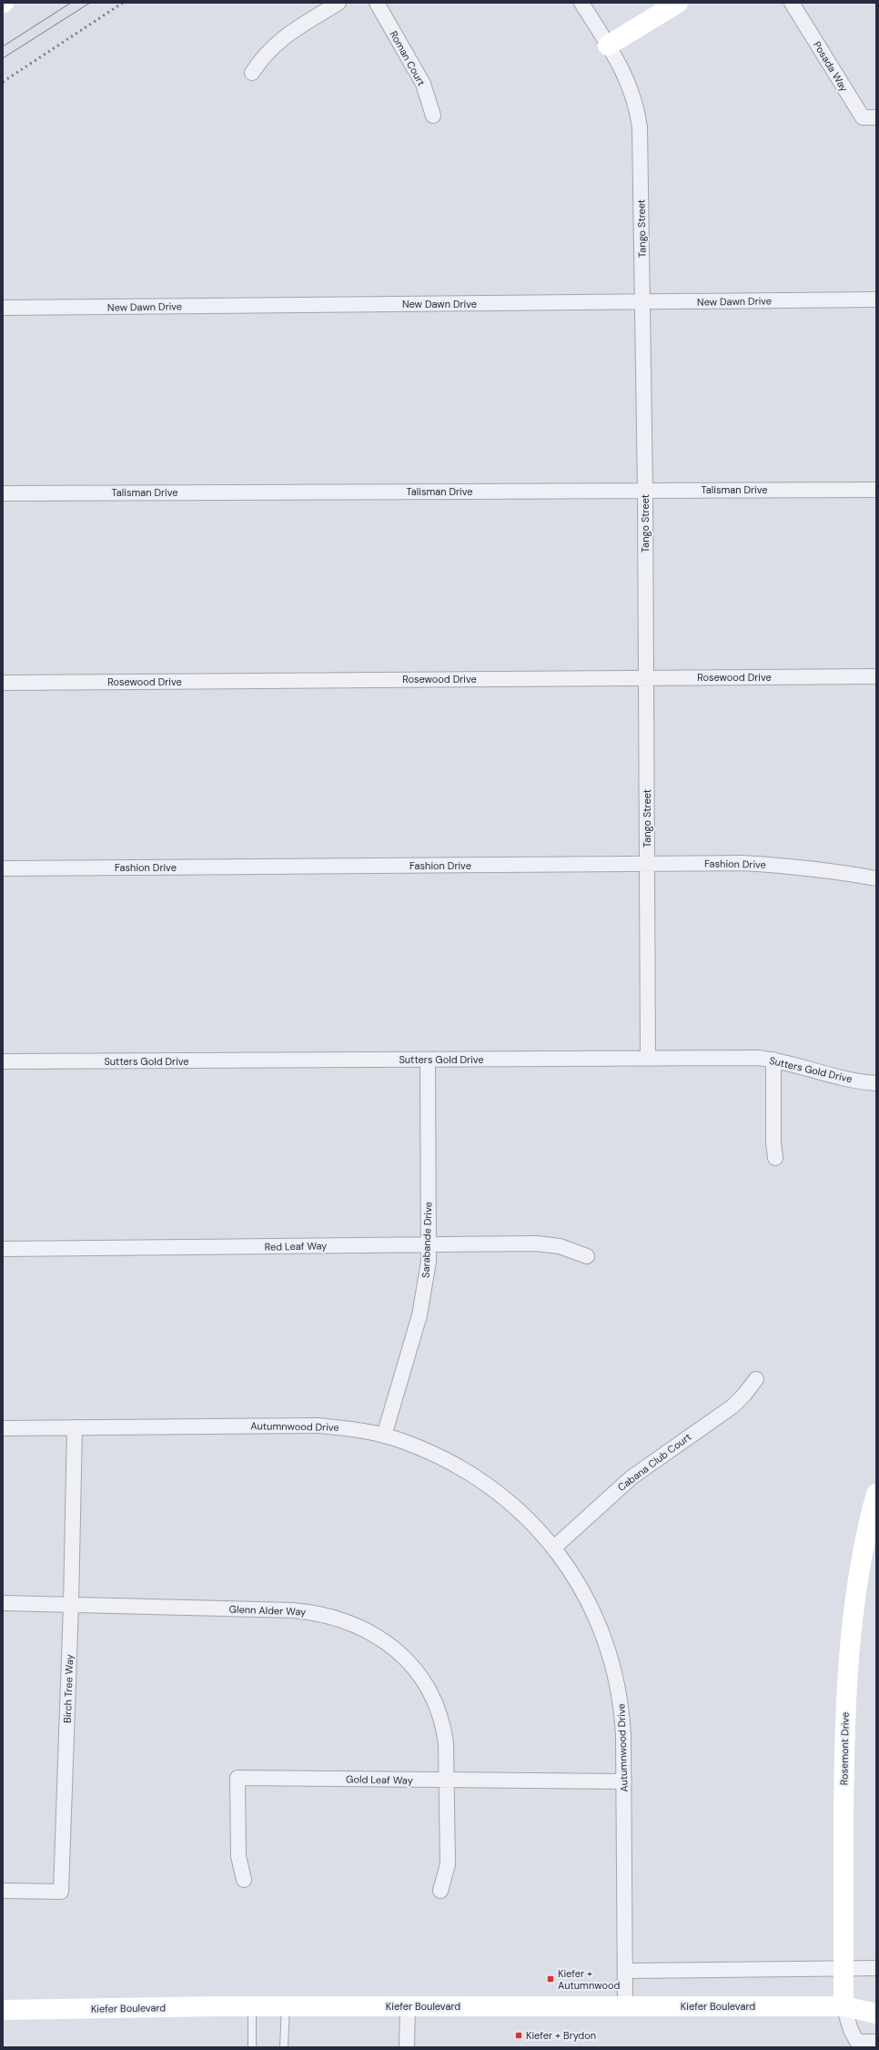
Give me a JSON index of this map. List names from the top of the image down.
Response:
{
  "streets": {
    "street": [
      "Roman Court",
      "Posada Way",
      "Tango Street",
      "New Dawn Drive",
      "Talisman Drive",
      "Rosewood Drive",
      "Fashion Drive",
      "Sutters Gold Drive",
      "Sarabande Drive",
      "Red Leaf Way",
      "Autumnwood Drive",
      "Cabana Club Court",
      "Glenn Alder Way",
      "Birch Tree Way",
      "Rosemont Drive",
      "Gold Leaf Way",
      "Kiefer Boulevard"
    ]
  },
  "crossings": [
    ["Tango Street", "New Dawn Drive"],
    ["Tango Street", "Talisman Drive"],
    ["Tango Street", "Rosewood Drive"],
    ["Tango Street", "Fashion Drive"],
    ["Tango Street", "Sutters Gold Drive"],
    ["Sutters Gold Drive", "Sarabande Drive"],
    ["Sarabande Drive", "Red Leaf Way"],
    ["Sarabande Drive", "Autumnwood Drive"],
    ["Autumnwood Drive", "Cabana Club Court"],
    ["Autumnwood Drive", "Birch Tree Way"],
    ["Autumnwood Drive", "Gold Leaf Way"],
    ["Autumnwood Drive", "Kiefer Boulevard"],
    ["Glenn Alder Way", "Birch Tree Way"],
    ["Glenn Alder Way", "Gold Leaf Way"],
    ["Rosemont Drive", "Kiefer Boulevard"]
  ],
  "places": {
    "transit": ["Kiefer + Autumnwood", "Kiefer + Brydon"]
  }
}
